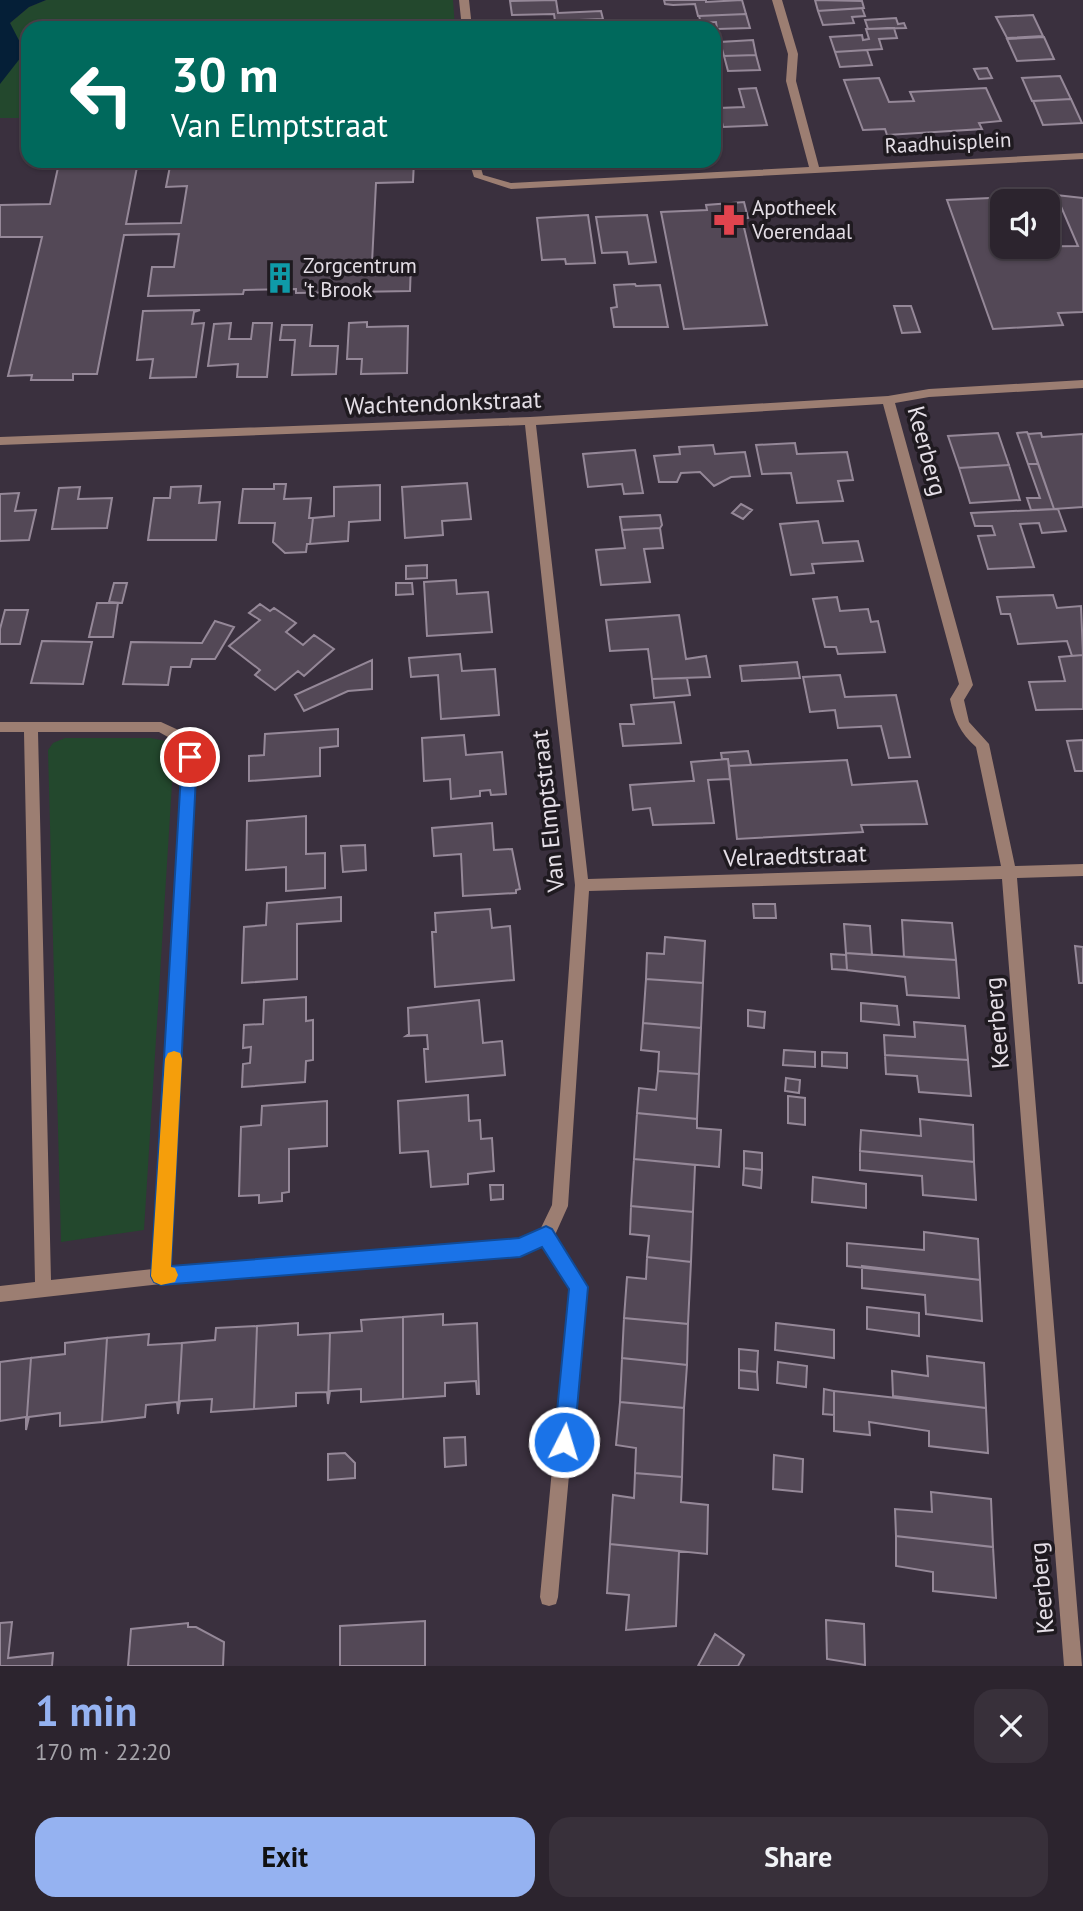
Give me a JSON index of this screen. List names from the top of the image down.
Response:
{
  "streets": {
    "street": [
      "Raadhuisplein",
      "Wachtendonkstraat",
      "Keerberg",
      "Van Elmptstraat",
      "Velraedtstraat"
    ]
  },
  "crossings": [
    ["Wachtendonkstraat", "Keerberg"],
    ["Wachtendonkstraat", "Van Elmptstraat"],
    ["Keerberg", "Velraedtstraat"],
    ["Van Elmptstraat", "Velraedtstraat"]
  ],
  "places": {
    "pharmacy": ["Apotheek Voerendaal"],
    "building": ["Zorgcentrum 't Brook"]
  },
  "page": {
    "turn": ["30 m", "Van Elmptstraat"],
    "heading": ["1 min", "170 m · 22:20"],
    "buttons": ["Exit", "Share"]
  }
}
